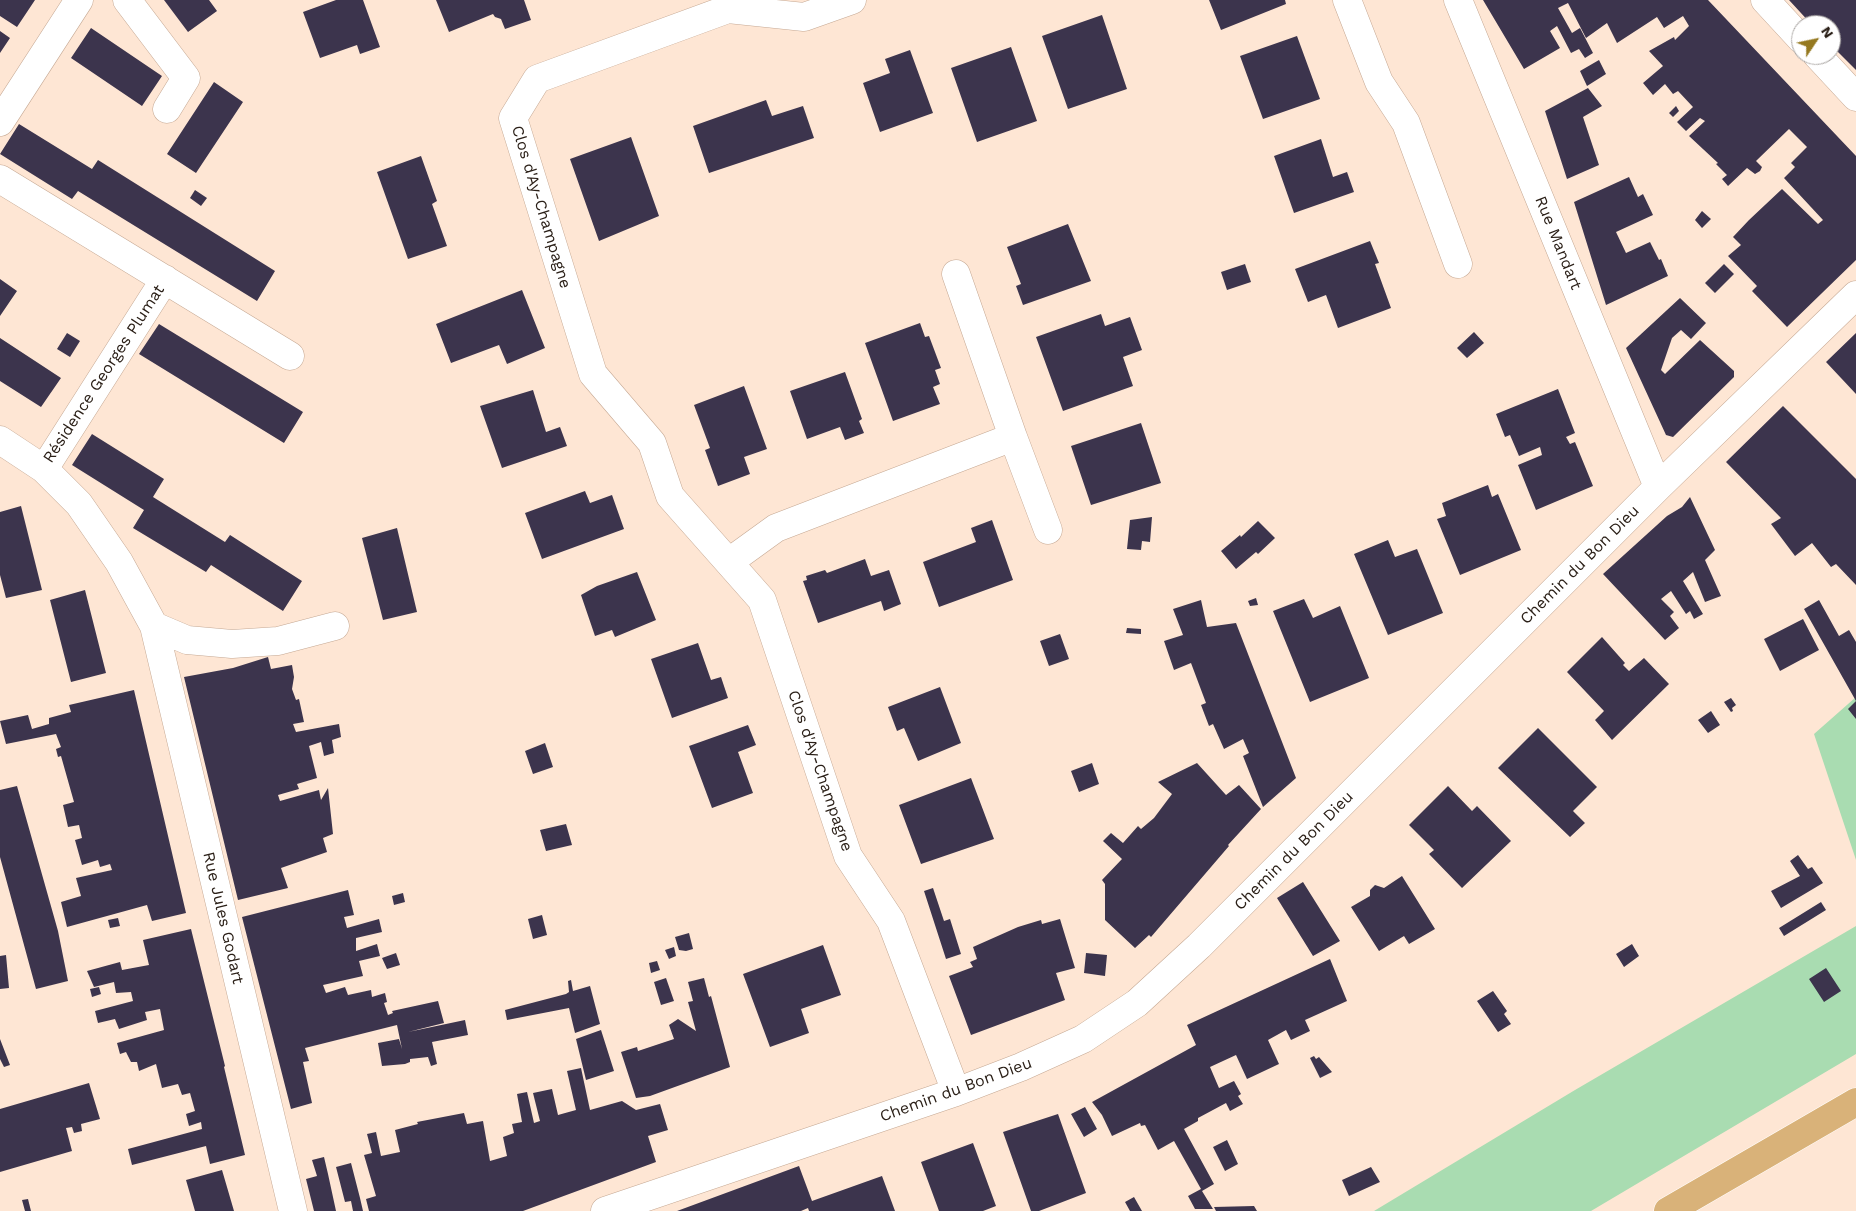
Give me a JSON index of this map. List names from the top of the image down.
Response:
{
  "streets": {
    "street": [
      "Clos d'Ay-Champagne",
      "Rue Mandart",
      "Résidence Georges Plumat",
      "Chemin du Bon Dieu",
      "Rue Jules Godart"
    ]
  },
  "crossings": [
    ["Clos d'Ay-Champagne", "Chemin du Bon Dieu"],
    ["Rue Mandart", "Chemin du Bon Dieu"],
    ["Résidence Georges Plumat", "Rue Jules Godart"]
  ],
  "north": "top right"
}
